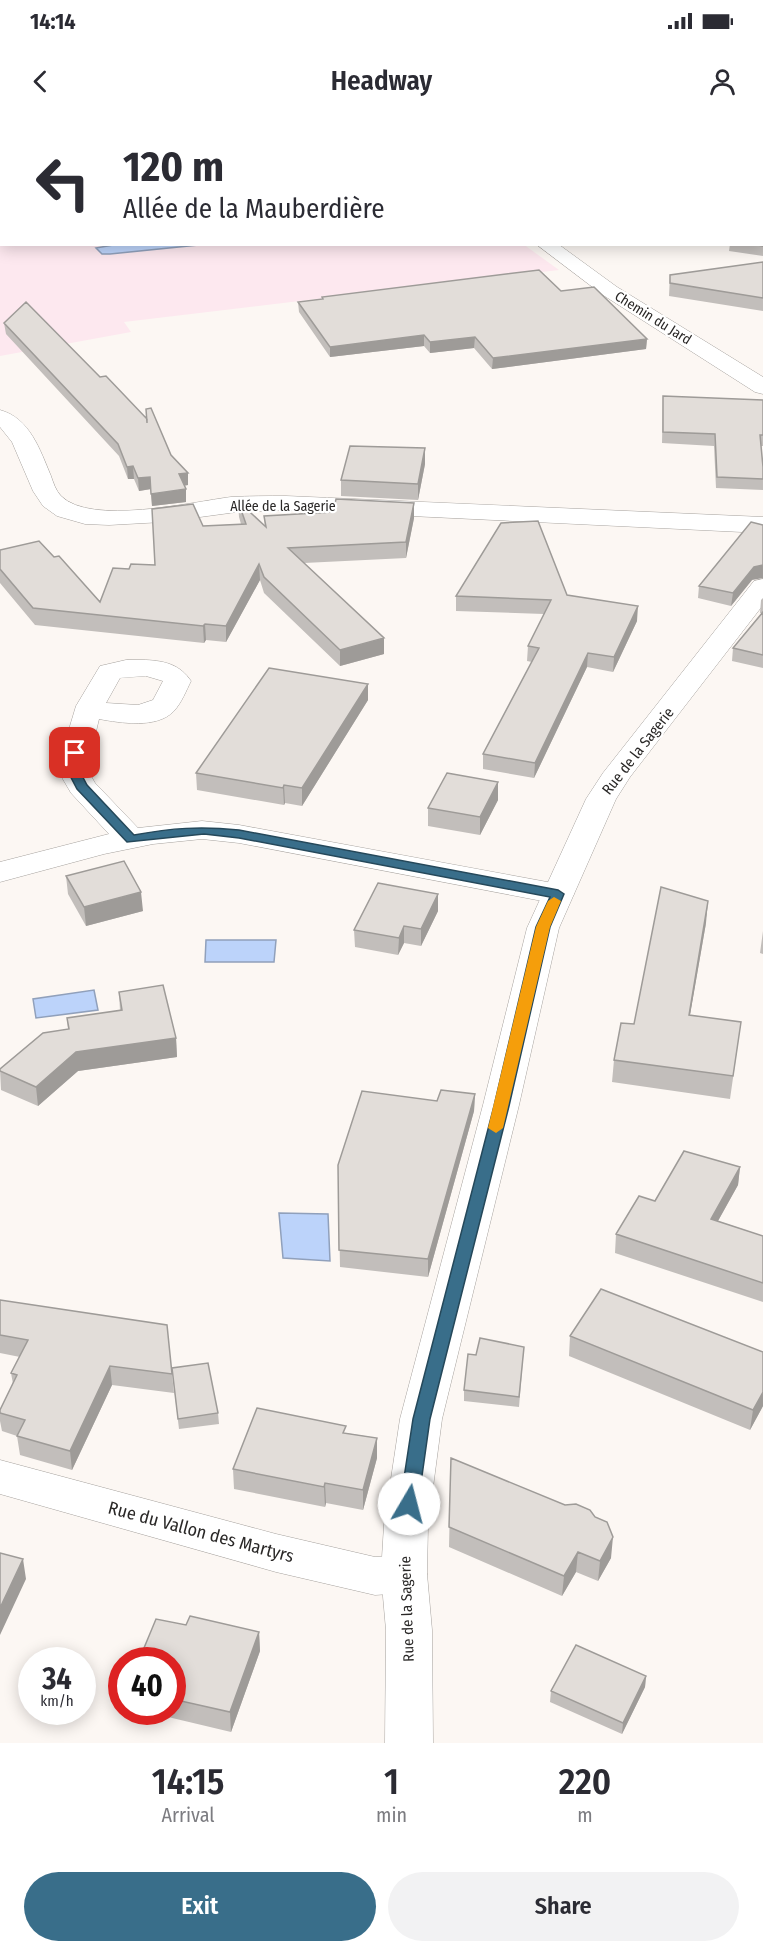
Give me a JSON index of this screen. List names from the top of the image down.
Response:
{
  "streets": {
    "street": [
      "Chemin du Jard",
      "Allée de la Sagerie",
      "Rue de la Sagerie",
      "Rue du Vallon des Martyrs"
    ]
  },
  "crossings": [
    ["Rue de la Sagerie", "Rue du Vallon des Martyrs"]
  ],
  "page": {
    "status": "14:14",
    "header": "Headway",
    "turn": ["120 m", "Allée de la Mauberdière"],
    "speed": "34 km/h",
    "limit": "40",
    "eta": [
      "14:15",
      "Arrival",
      "1",
      "min",
      "220",
      "m"
    ],
    "buttons": ["Exit", "Share"]
  }
}
